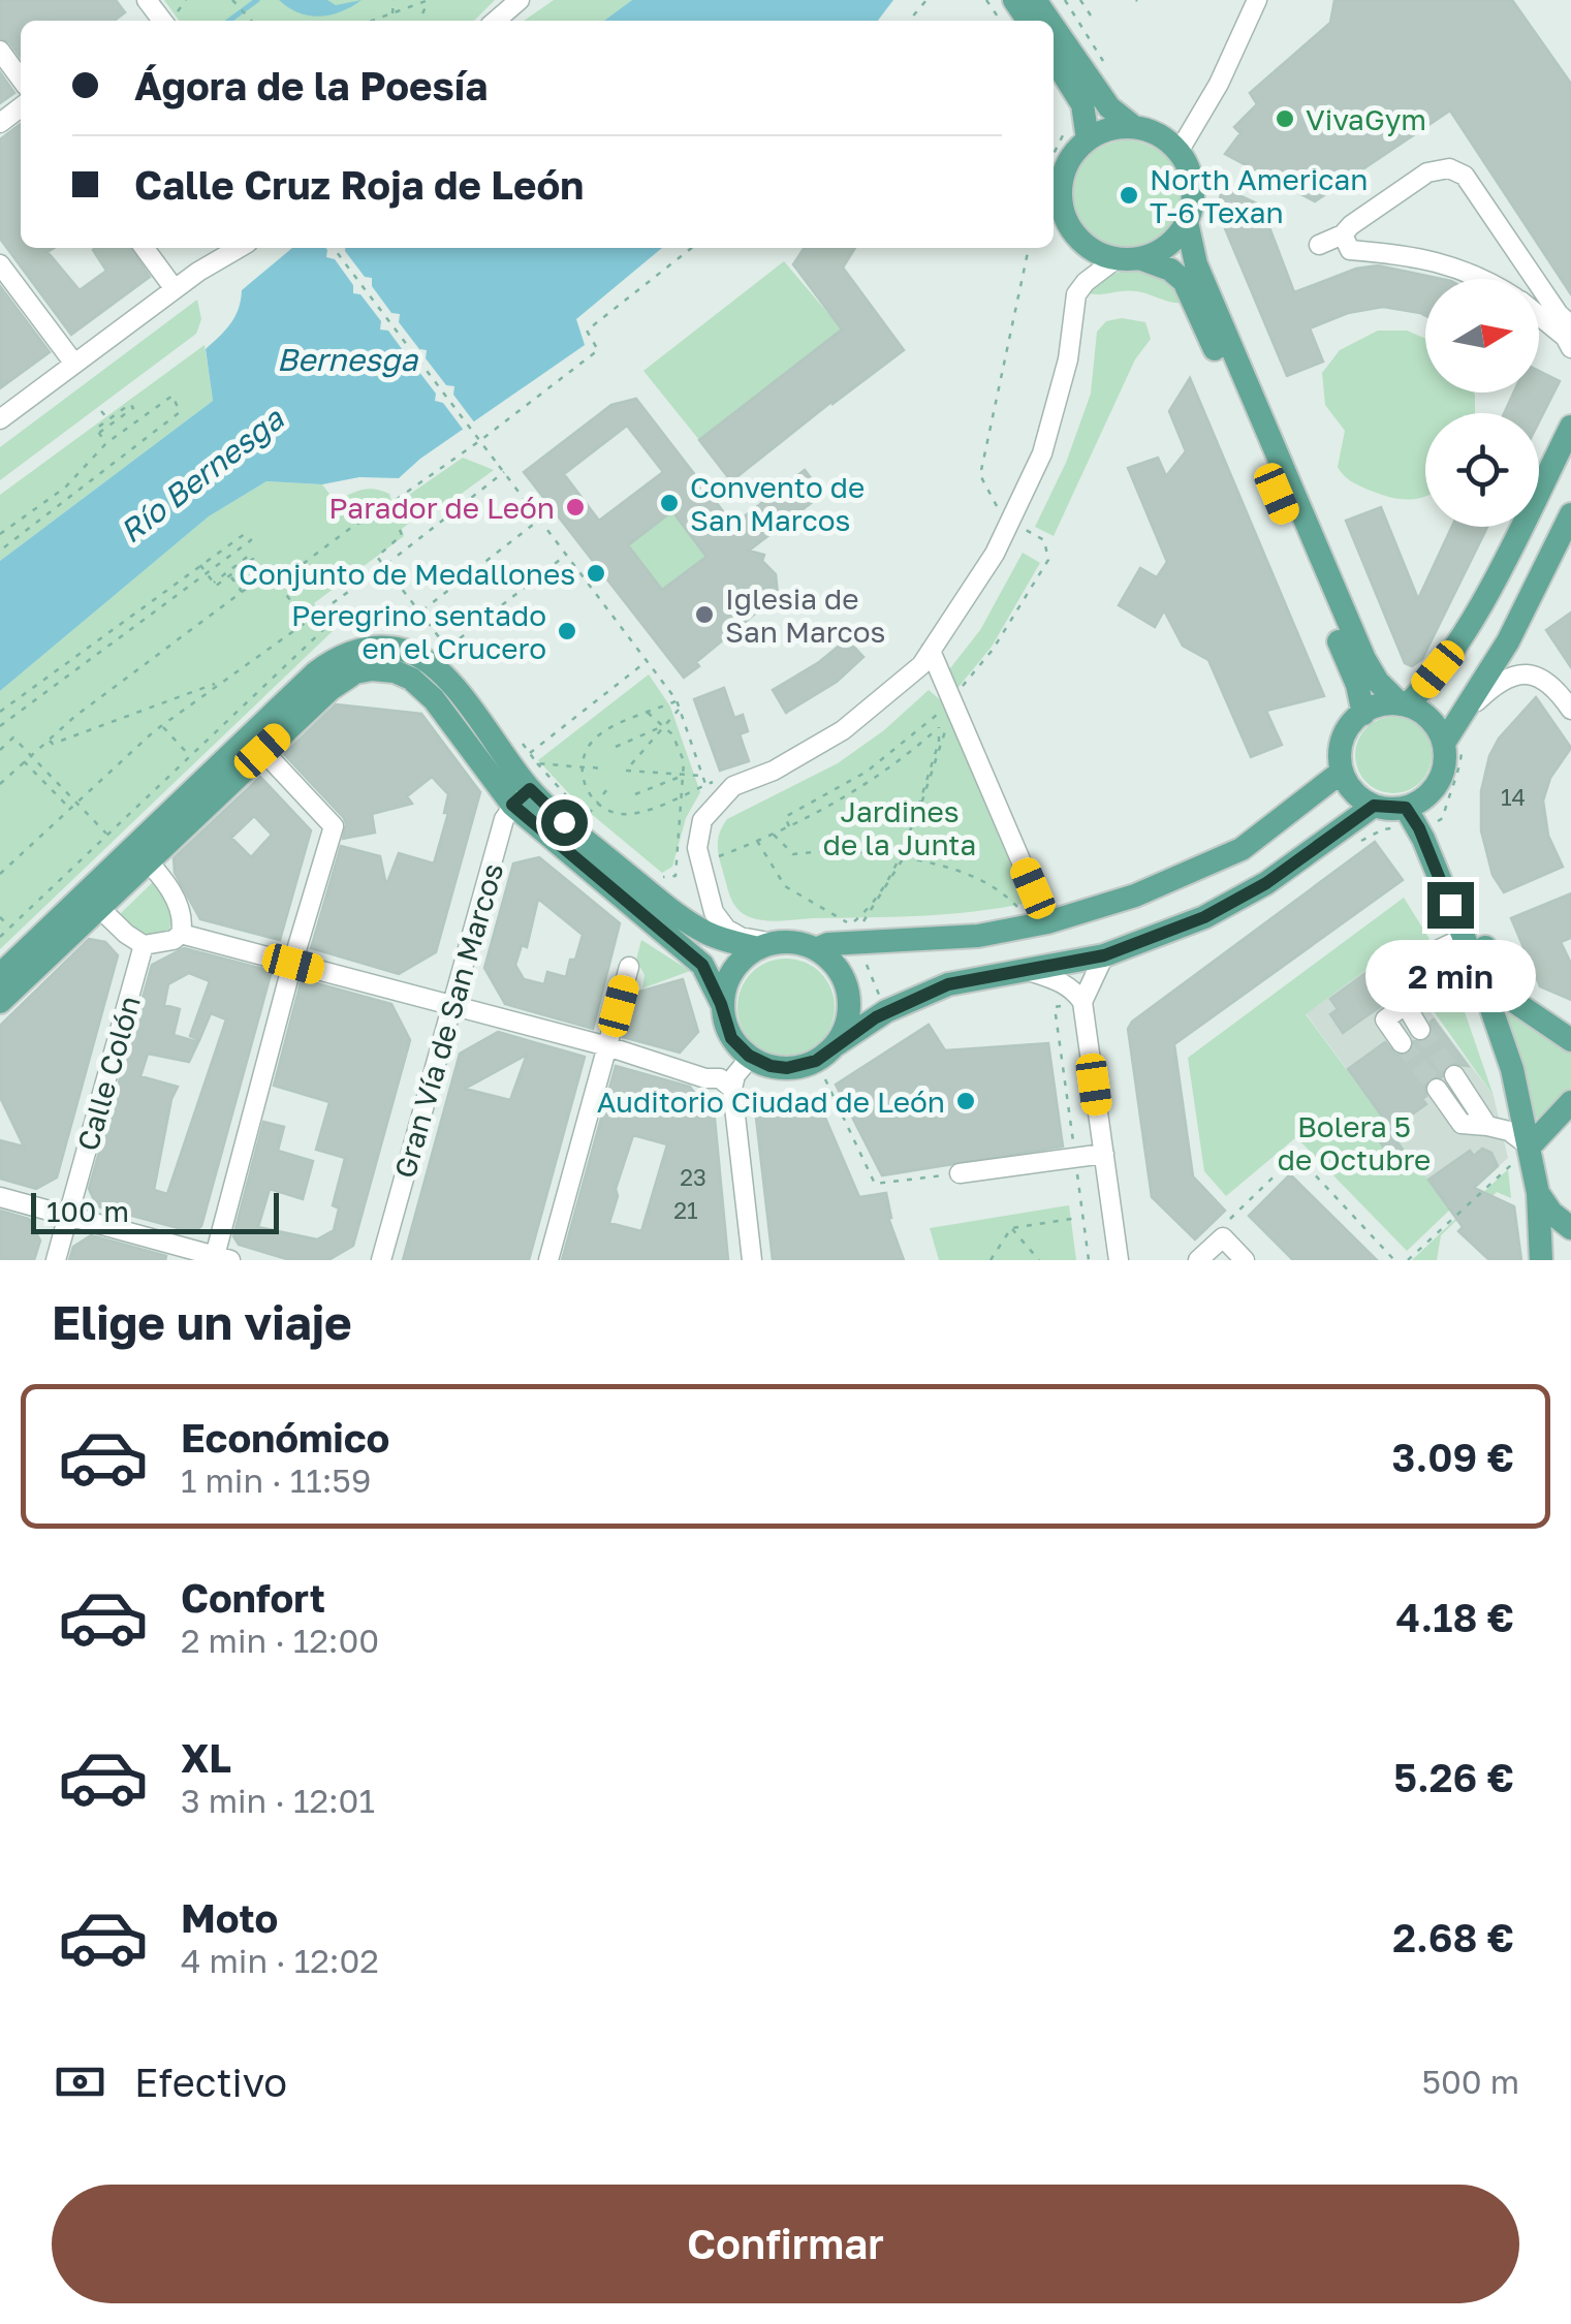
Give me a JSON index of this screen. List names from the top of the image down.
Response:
{
  "streets": {
    "street": ["Gran Vía de San Marcos", "Calle Colón"]
  },
  "water": ["Bernesga", "Río Bernesga"],
  "parks": ["Jardines de la Junta", "Bolera 5 de Octubre"],
  "places": [
    "VivaGym",
    "North American T-6 Texan",
    "Convento de San Marcos",
    "Parador de León",
    "Conjunto de Medallones",
    "Iglesia de San Marcos",
    "Peregrino sentado en el Crucero",
    "Auditorio Ciudad de León"
  ],
  "house_numbers": ["14", "23", "21"],
  "scale_bar": "100 m",
  "north": "right",
  "page": {
    "banner": ["Ágora de la Poesía", "Calle Cruz Roja de León"],
    "bubble": "2 min",
    "scale": "100 m",
    "heading": "Elige un viaje",
    "list": [
      {
        "name": "Económico",
        "note": "1 min · 11:59",
        "value": "3.09 €"
      },
      {
        "name": "Confort",
        "note": "2 min · 12:00",
        "value": "4.18 €"
      },
      {
        "name": "XL",
        "note": "3 min · 12:01",
        "value": "5.26 €"
      },
      {
        "name": "Moto",
        "note": "4 min · 12:02",
        "value": "2.68 €"
      }
    ],
    "pay": ["Efectivo", "500 m"],
    "buttons": "Confirmar"
  }
}
